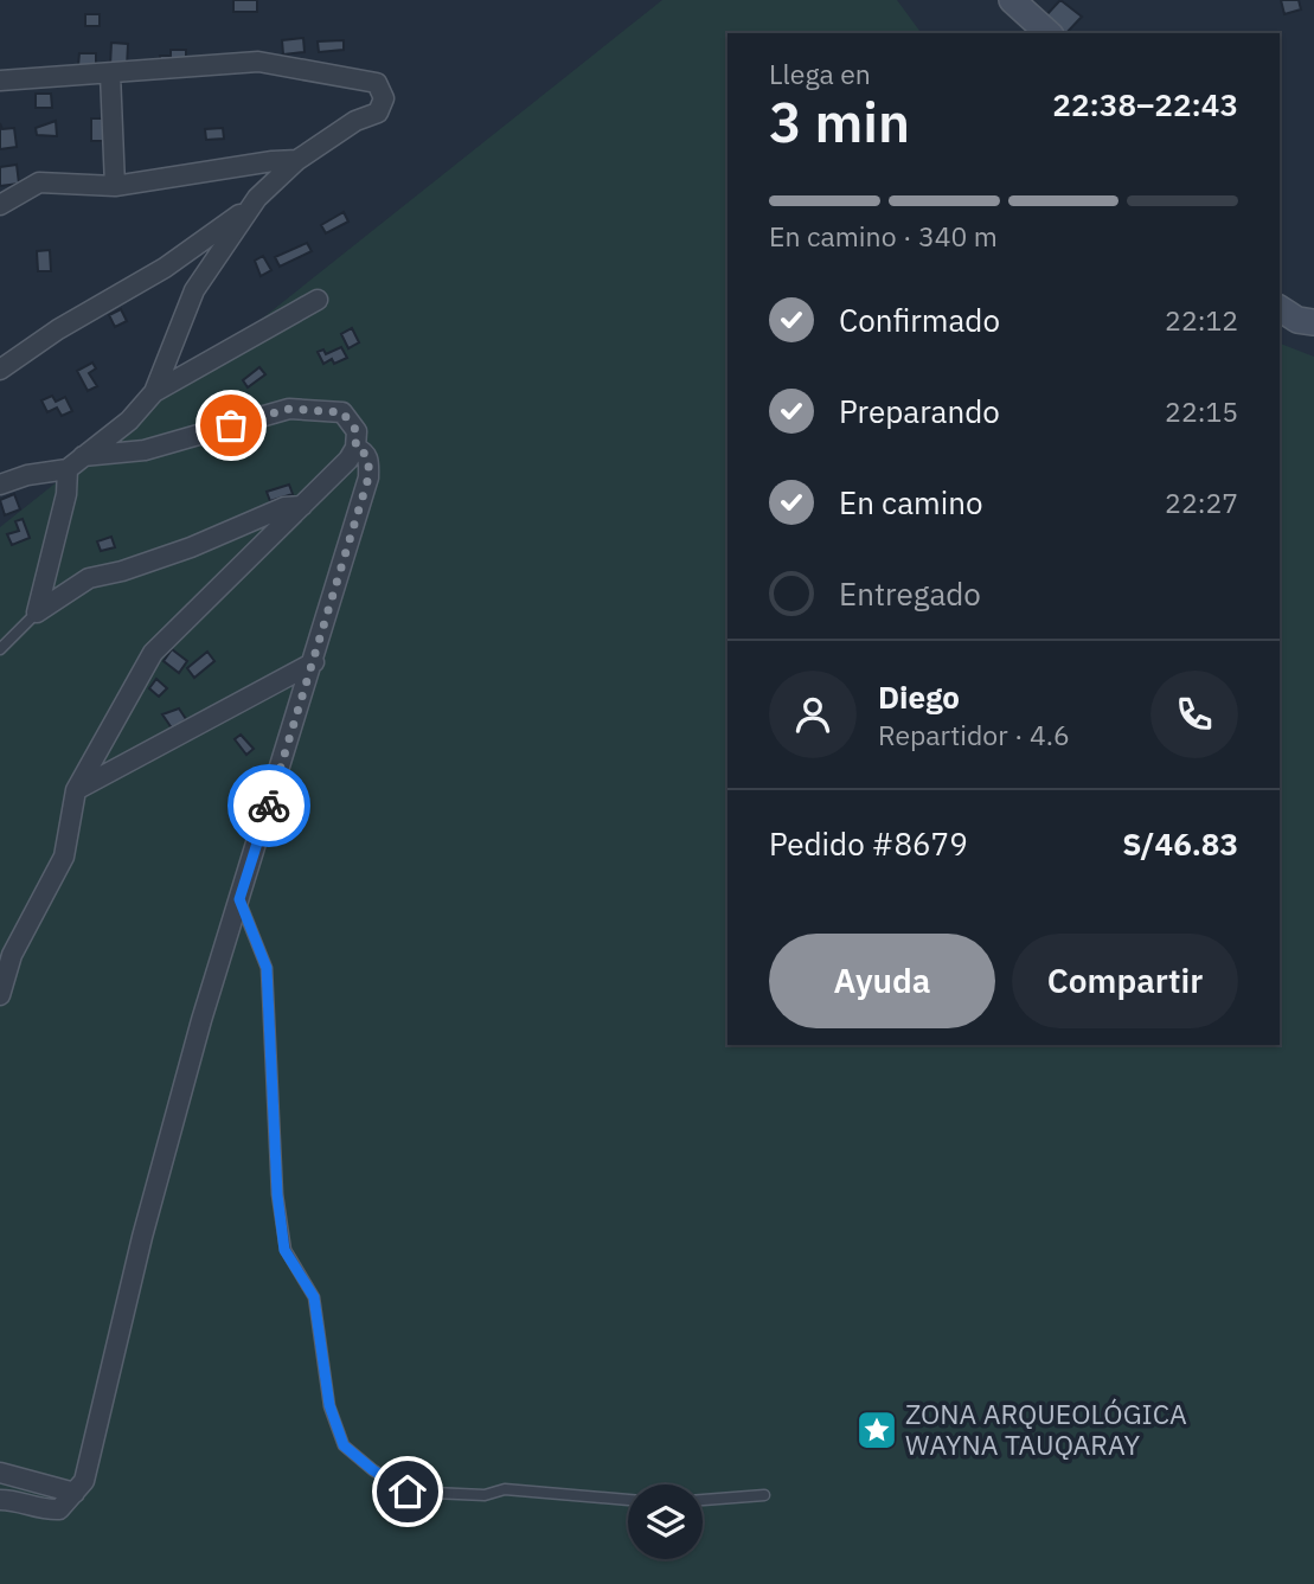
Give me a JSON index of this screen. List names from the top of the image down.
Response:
{
  "places": {
    "place": ["ZONA ARQUEOLÓGICA WAYNA TAUQARAY"]
  },
  "page": {
    "heading": ["3 min", "Llega en", "22:38–22:43"],
    "panel": [
      "Diego",
      "Repartidor · 4.6",
      "Pedido #8679",
      "S/46.83"
    ],
    "bar": "En camino · 340 m",
    "list": [
      ["Confirmado", "22:12"],
      ["Preparando", "22:15"],
      ["En camino", "22:27"],
      "Entregado"
    ],
    "buttons": ["Ayuda", "Compartir"]
  }
}
